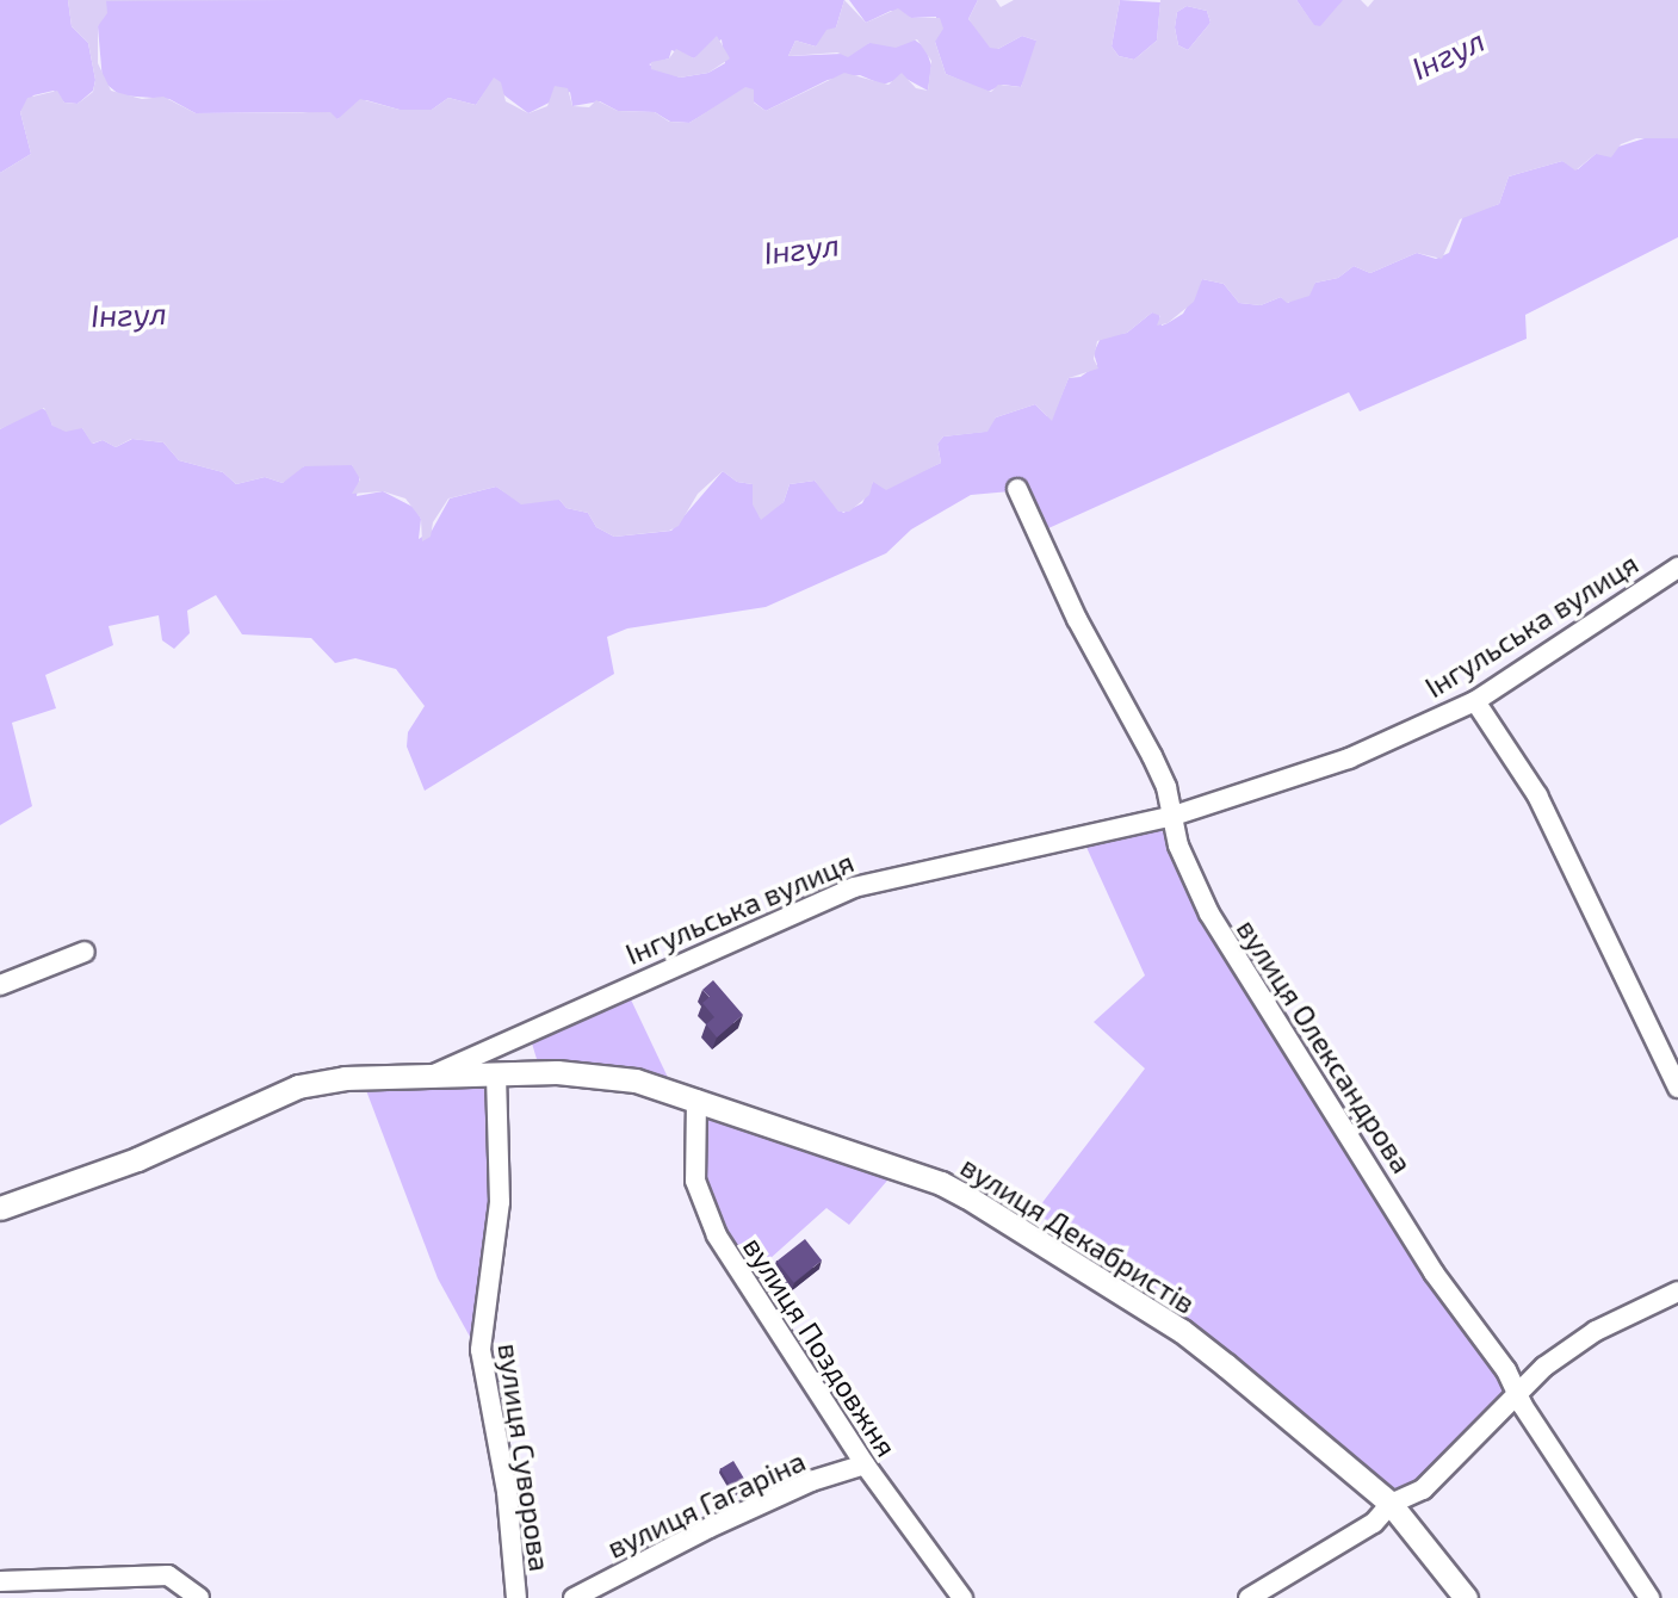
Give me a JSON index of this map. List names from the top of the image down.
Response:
{
  "streets": {
    "street": [
      "Інгульська вулиця",
      "вулиця Олександрова",
      "вулиця Декабристів",
      "вулиця Поздовжня",
      "вулиця Суворова",
      "вулиця Гагаріна"
    ]
  },
  "crossings": [
    ["Інгульська вулиця", "вулиця Олександрова"],
    ["Інгульська вулиця", "вулиця Декабристів"],
    ["вулиця Декабристів", "вулиця Поздовжня"],
    ["вулиця Декабристів", "вулиця Суворова"],
    ["вулиця Поздовжня", "вулиця Гагаріна"]
  ],
  "water": ["Інгул"]
}
